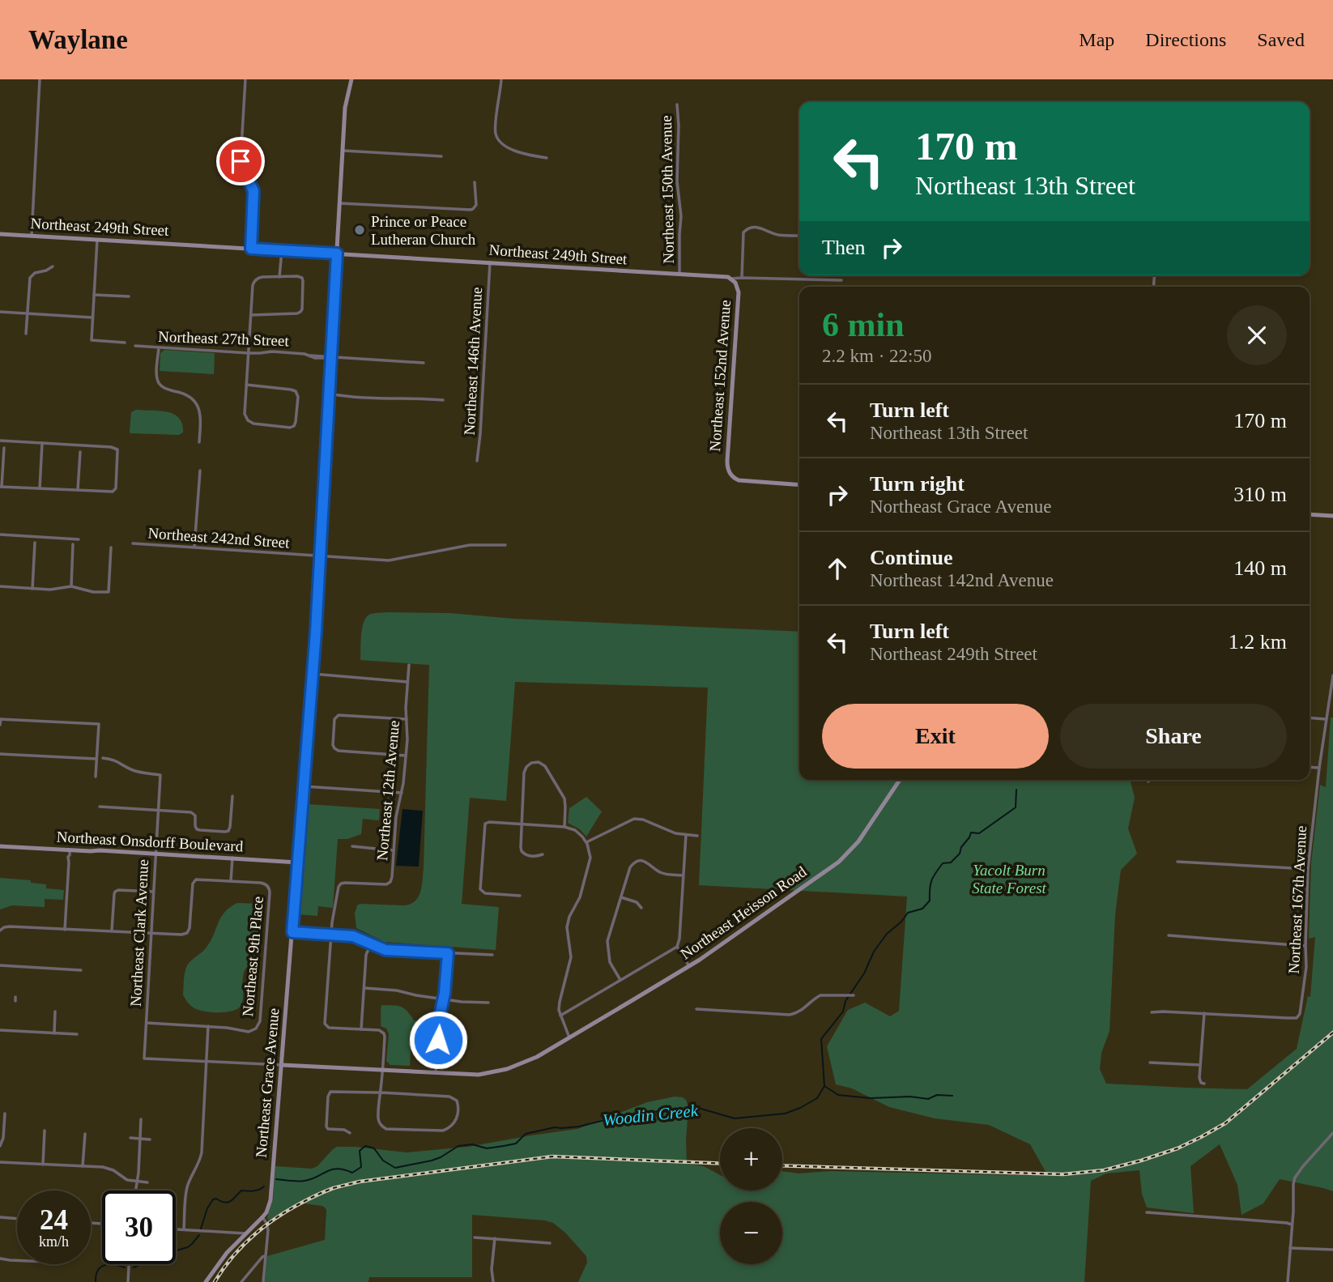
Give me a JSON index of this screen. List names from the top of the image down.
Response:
{
  "streets": {
    "street": [
      "Northeast 150th Avenue",
      "Northeast 249th Street",
      "Northeast 27th Street",
      "Northeast 146th Avenue",
      "Northeast 152nd Avenue",
      "Northeast 242nd Street",
      "Northeast 12th Avenue",
      "Northeast Onsdorff Boulevard",
      "Northeast 167th Avenue",
      "Northeast Heisson Road",
      "Northeast Clark Avenue",
      "Northeast 9th Place",
      "Northeast Grace Avenue"
    ]
  },
  "crossings": [
    ["Northeast 150th Avenue", "Northeast 249th Street"],
    ["Northeast 249th Street", "Northeast 146th Avenue"],
    ["Northeast 249th Street", "Northeast 152nd Avenue"],
    ["Northeast 249th Street", "Northeast Grace Avenue"],
    ["Northeast 27th Street", "Northeast Grace Avenue"],
    ["Northeast 242nd Street", "Northeast Grace Avenue"],
    ["Northeast Onsdorff Boulevard", "Northeast Clark Avenue"],
    ["Northeast Onsdorff Boulevard", "Northeast Grace Avenue"],
    ["Northeast Heisson Road", "Northeast Grace Avenue"]
  ],
  "water": ["Woodin Creek"],
  "parks": ["Yacolt Burn State Forest"],
  "places": ["Prince or Peace Lutheran Church"],
  "page": {
    "header": "Waylane",
    "nav": ["Map", "Directions", "Saved"],
    "turn": ["170 m", "Northeast 13th Street"],
    "then": "Then",
    "heading": ["6 min", "2.2 km · 22:50"],
    "list": [
      {
        "name": "Turn left",
        "note": "Northeast 13th Street",
        "value": "170 m"
      },
      {
        "name": "Turn right",
        "note": "Northeast Grace Avenue",
        "value": "310 m"
      },
      {
        "name": "Continue",
        "note": "Northeast 142nd Avenue",
        "value": "140 m"
      },
      {
        "name": "Turn left",
        "note": "Northeast 249th Street",
        "value": "1.2 km"
      }
    ],
    "buttons": ["Exit", "Share"],
    "map_buttons": ["+", "−"],
    "speed": "24 km/h",
    "limit": "30"
  }
}
